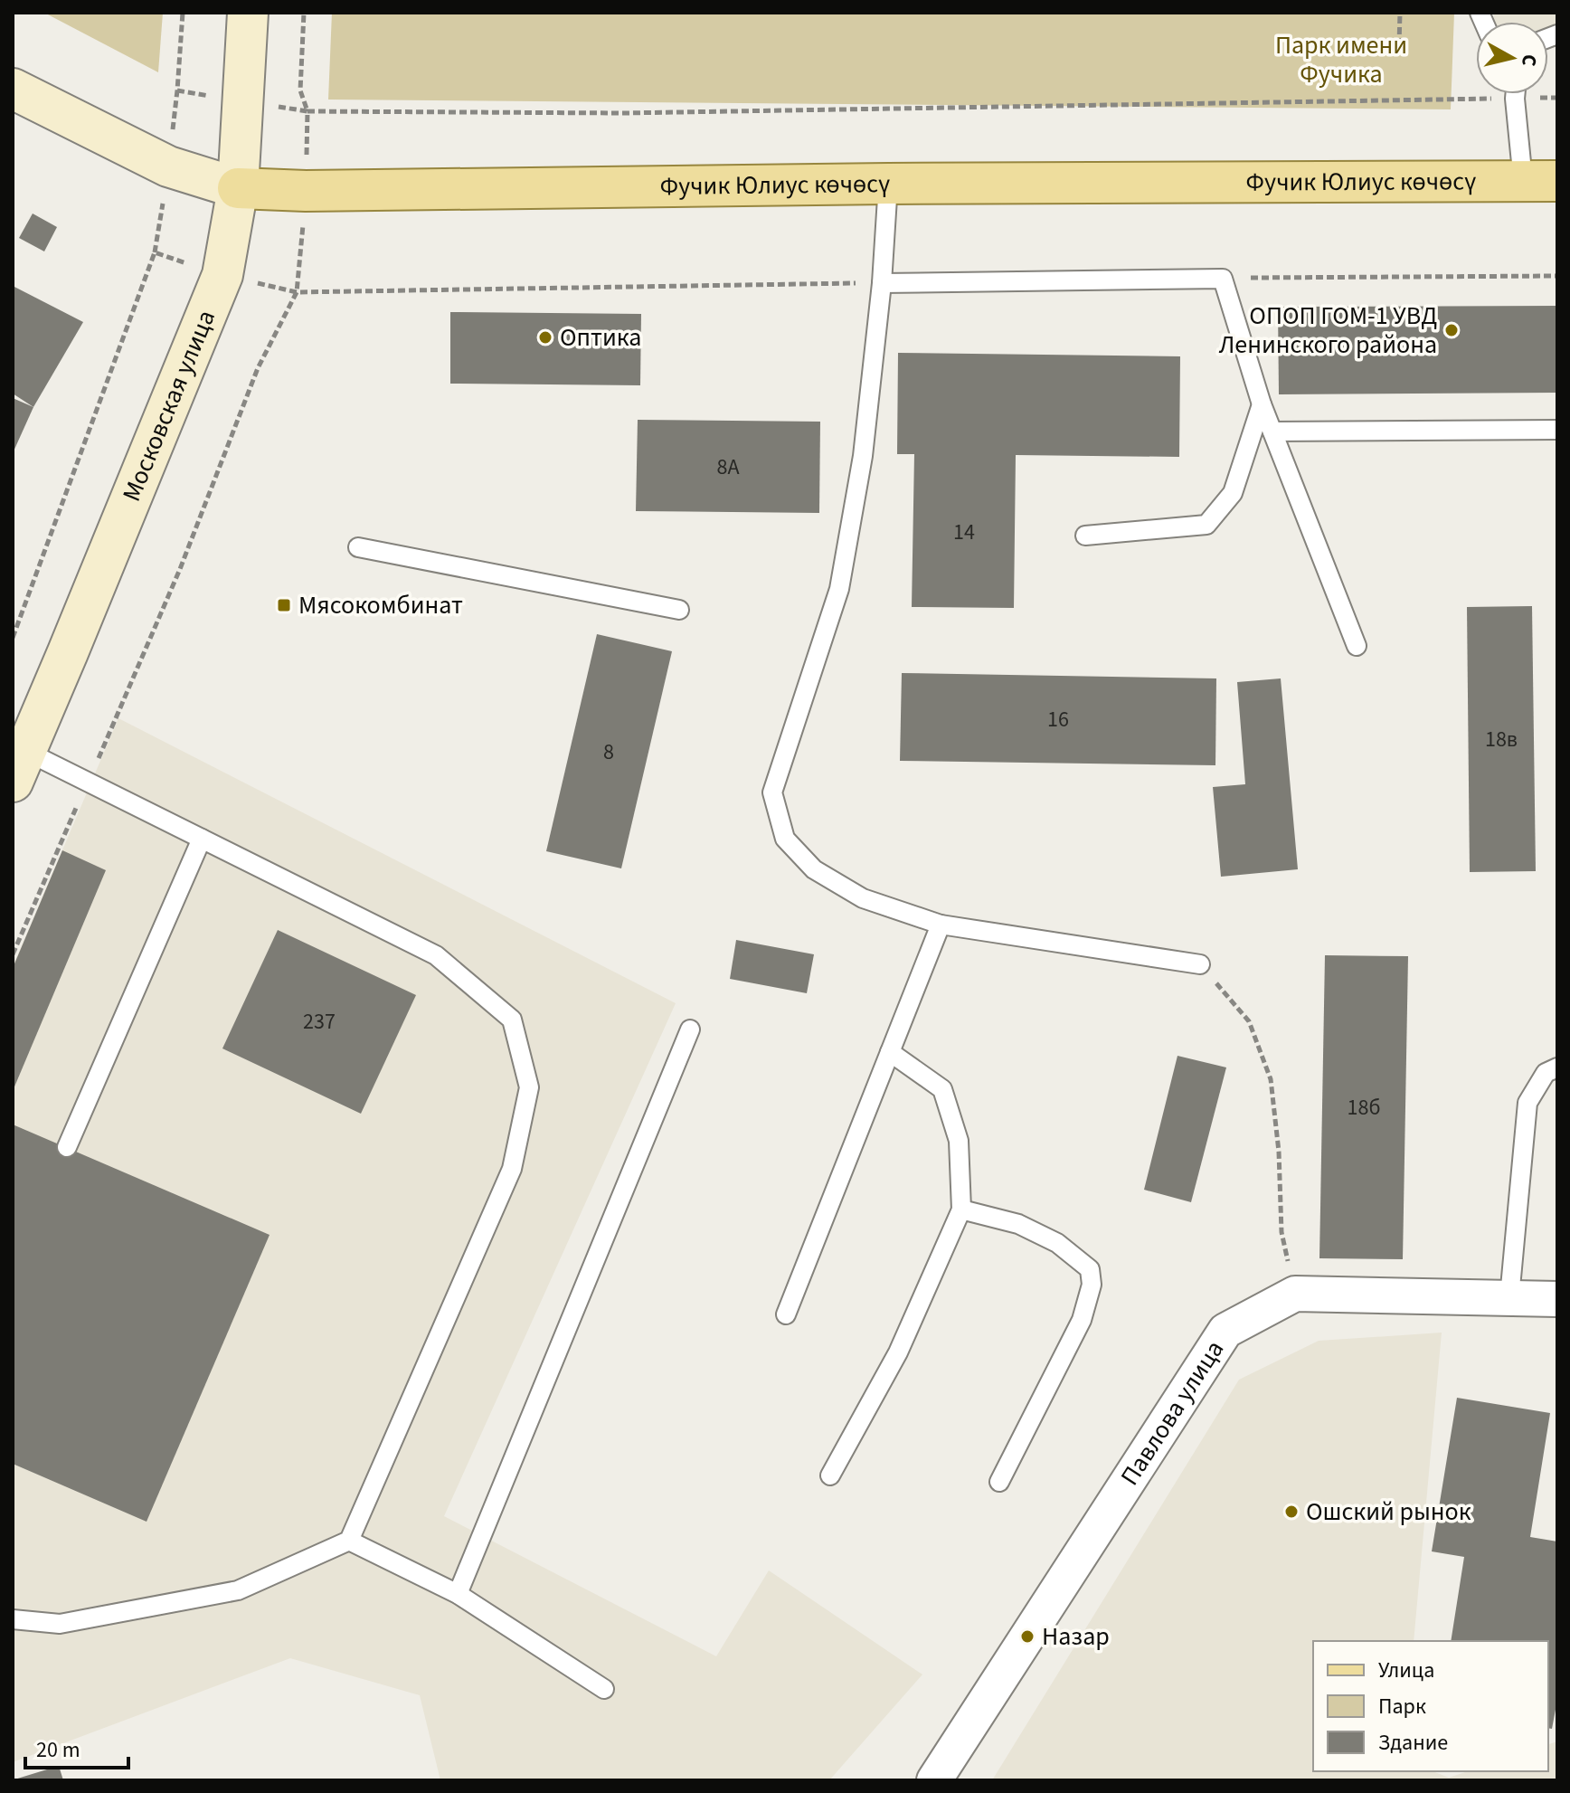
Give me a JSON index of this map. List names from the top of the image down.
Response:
{
  "streets": {
    "main road": ["Фучик Юлиус көчөсү", "Московская улица"],
    "street": ["Павлова улица"]
  },
  "crossings": [
    ["Фучик Юлиус көчөсү", "Московская улица"]
  ],
  "parks": ["Парк имени Фучика"],
  "places": {
    "other": [
      "ОПОП ГОМ-1 УВД Ленинского района",
      "Оптика",
      "Ошский рынок",
      "Назар"
    ],
    "transit": ["Мясокомбинат"]
  },
  "house_numbers": [
    "8А",
    "14",
    "16",
    "18в",
    "8",
    "237",
    "18б"
  ],
  "legend": ["Улица", "Парк", "Здание"],
  "scale_bar": "20 m",
  "north": "right"
}
